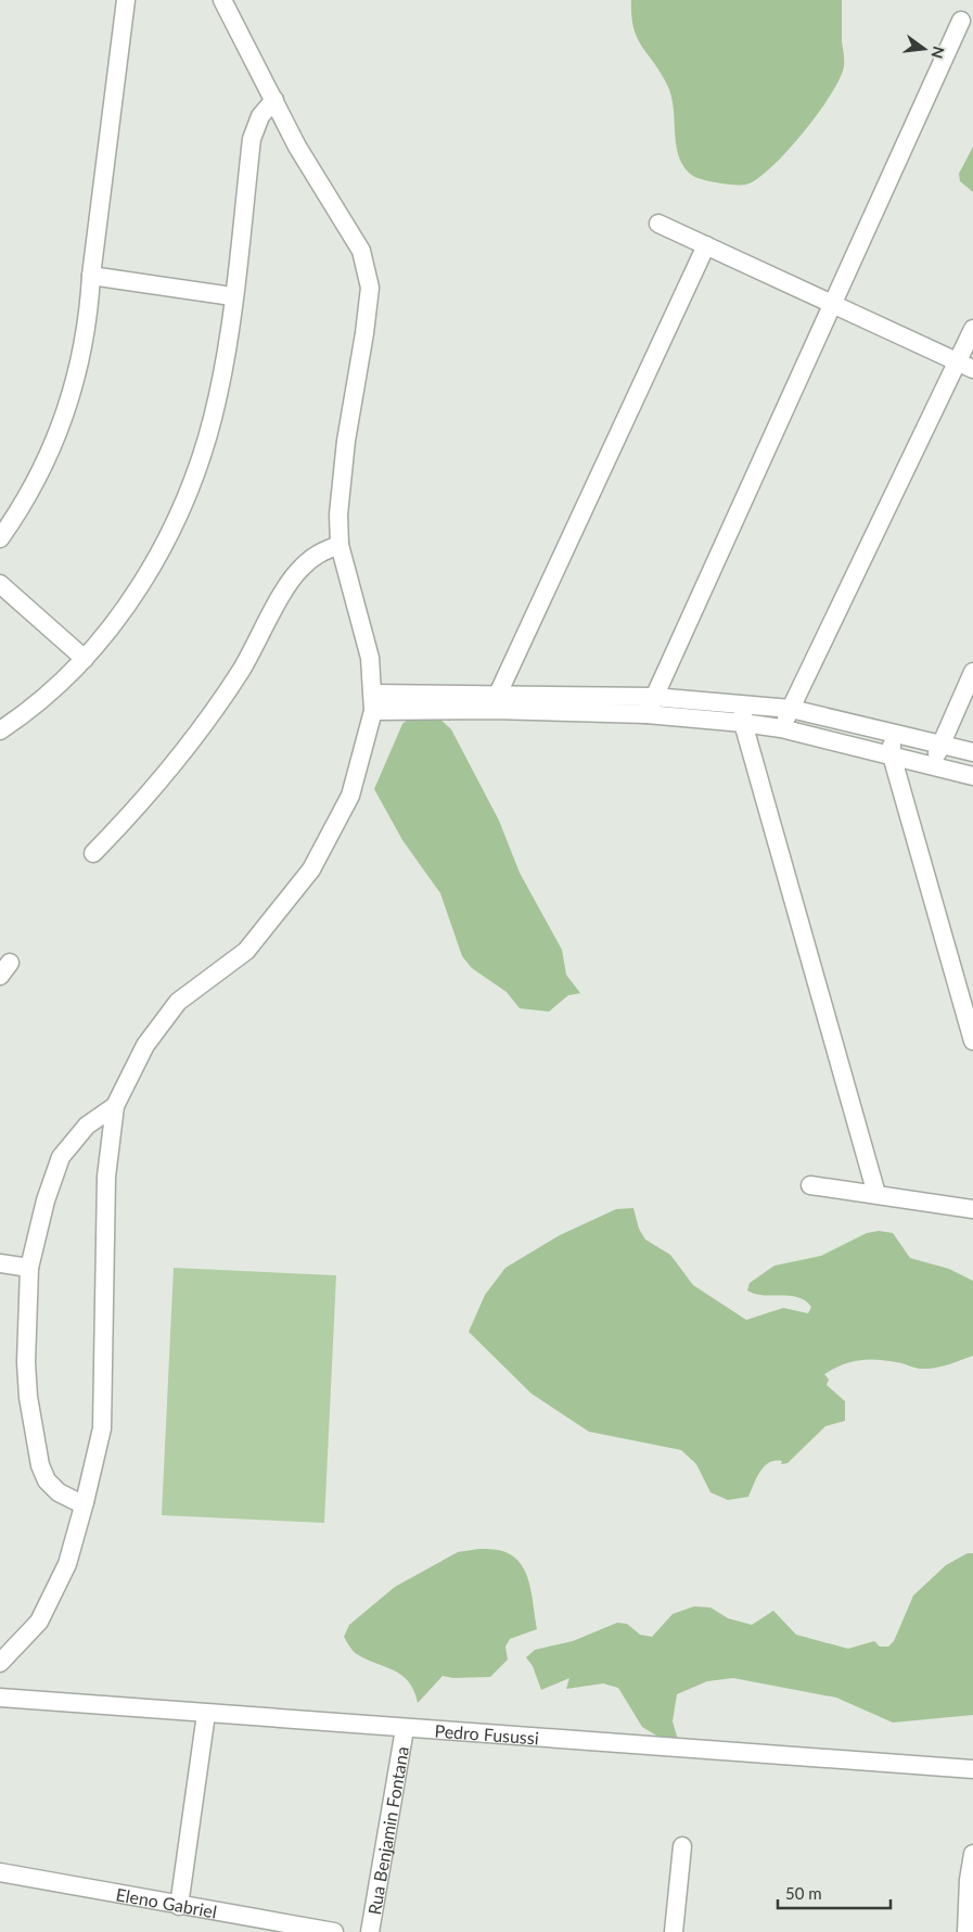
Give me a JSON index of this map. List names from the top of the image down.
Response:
{
  "streets": {
    "street": ["Pedro Fusussi", "Rua Benjamin Fontana", "Eleno Gabriel"]
  },
  "crossings": [
    ["Pedro Fusussi", "Rua Benjamin Fontana"]
  ],
  "scale_bar": "50 m",
  "north": "right"
}
